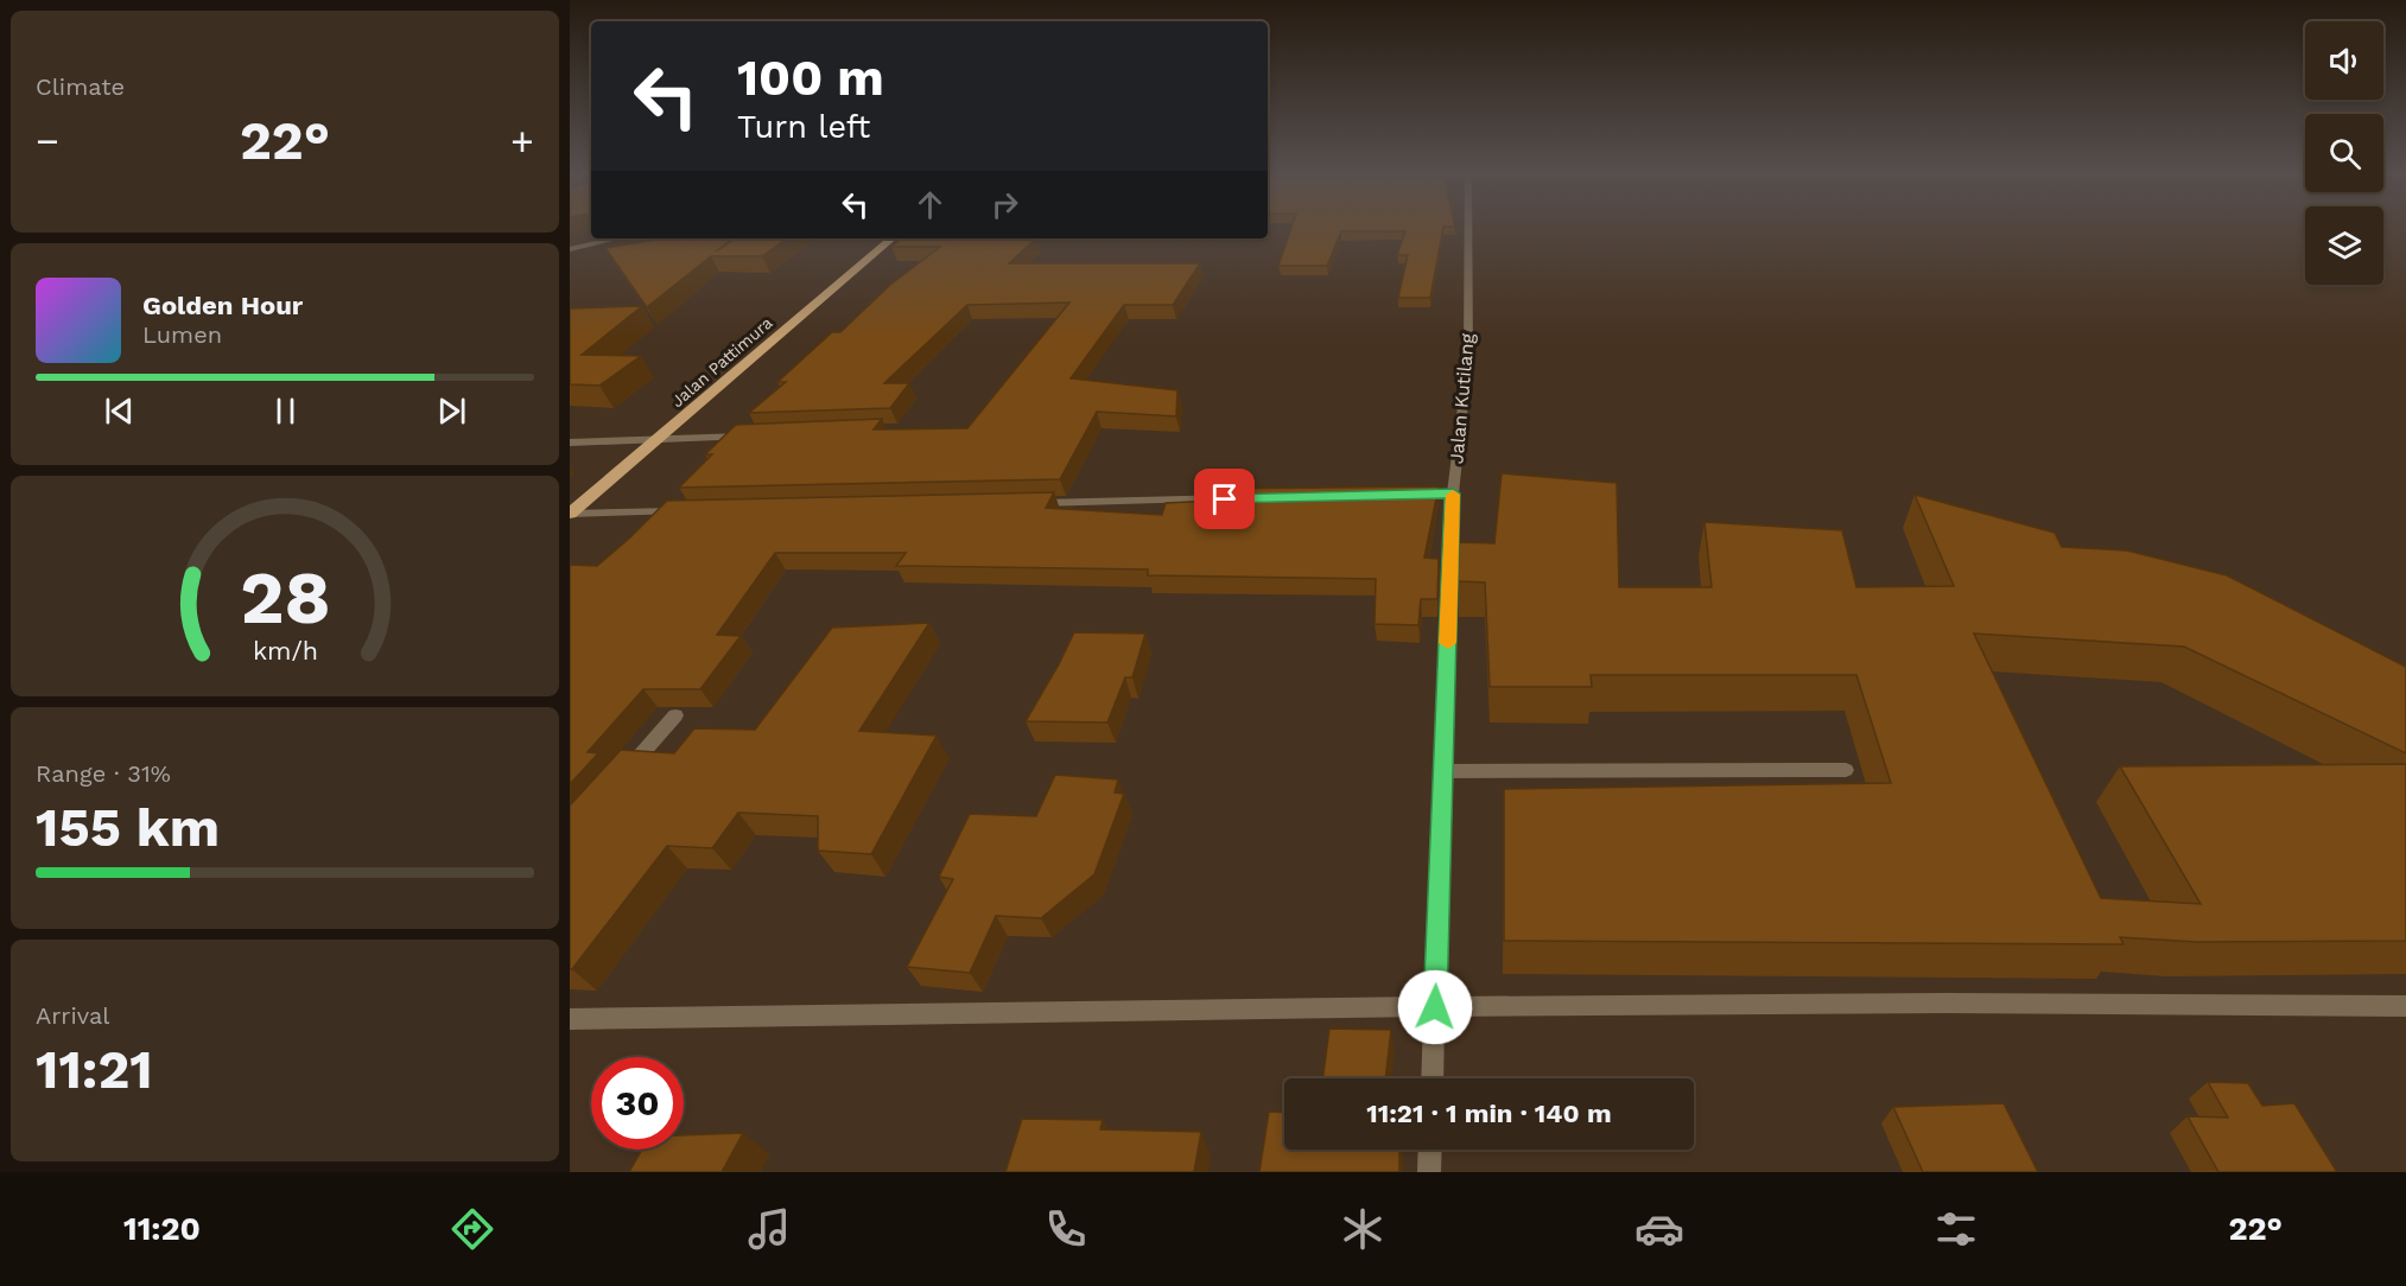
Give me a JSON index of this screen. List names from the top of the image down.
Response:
{
  "streets": {
    "main road": ["Jalan Pattimura"],
    "street": ["Jalan Kutilang"]
  },
  "page": {
    "tile": [
      "Climate",
      ["Range · 31%", "155 km"],
      ["Arrival", "11:21"]
    ],
    "turn": ["100 m", "Turn left"],
    "heat": ["−", "22°", "+"],
    "song": ["Golden Hour", "Lumen"],
    "limit": "30",
    "trip": "11:21 · 1 min · 140 m",
    "tabs": ["11:20", "22°"],
    "gauge": ["28", "km/h"]
  }
}
